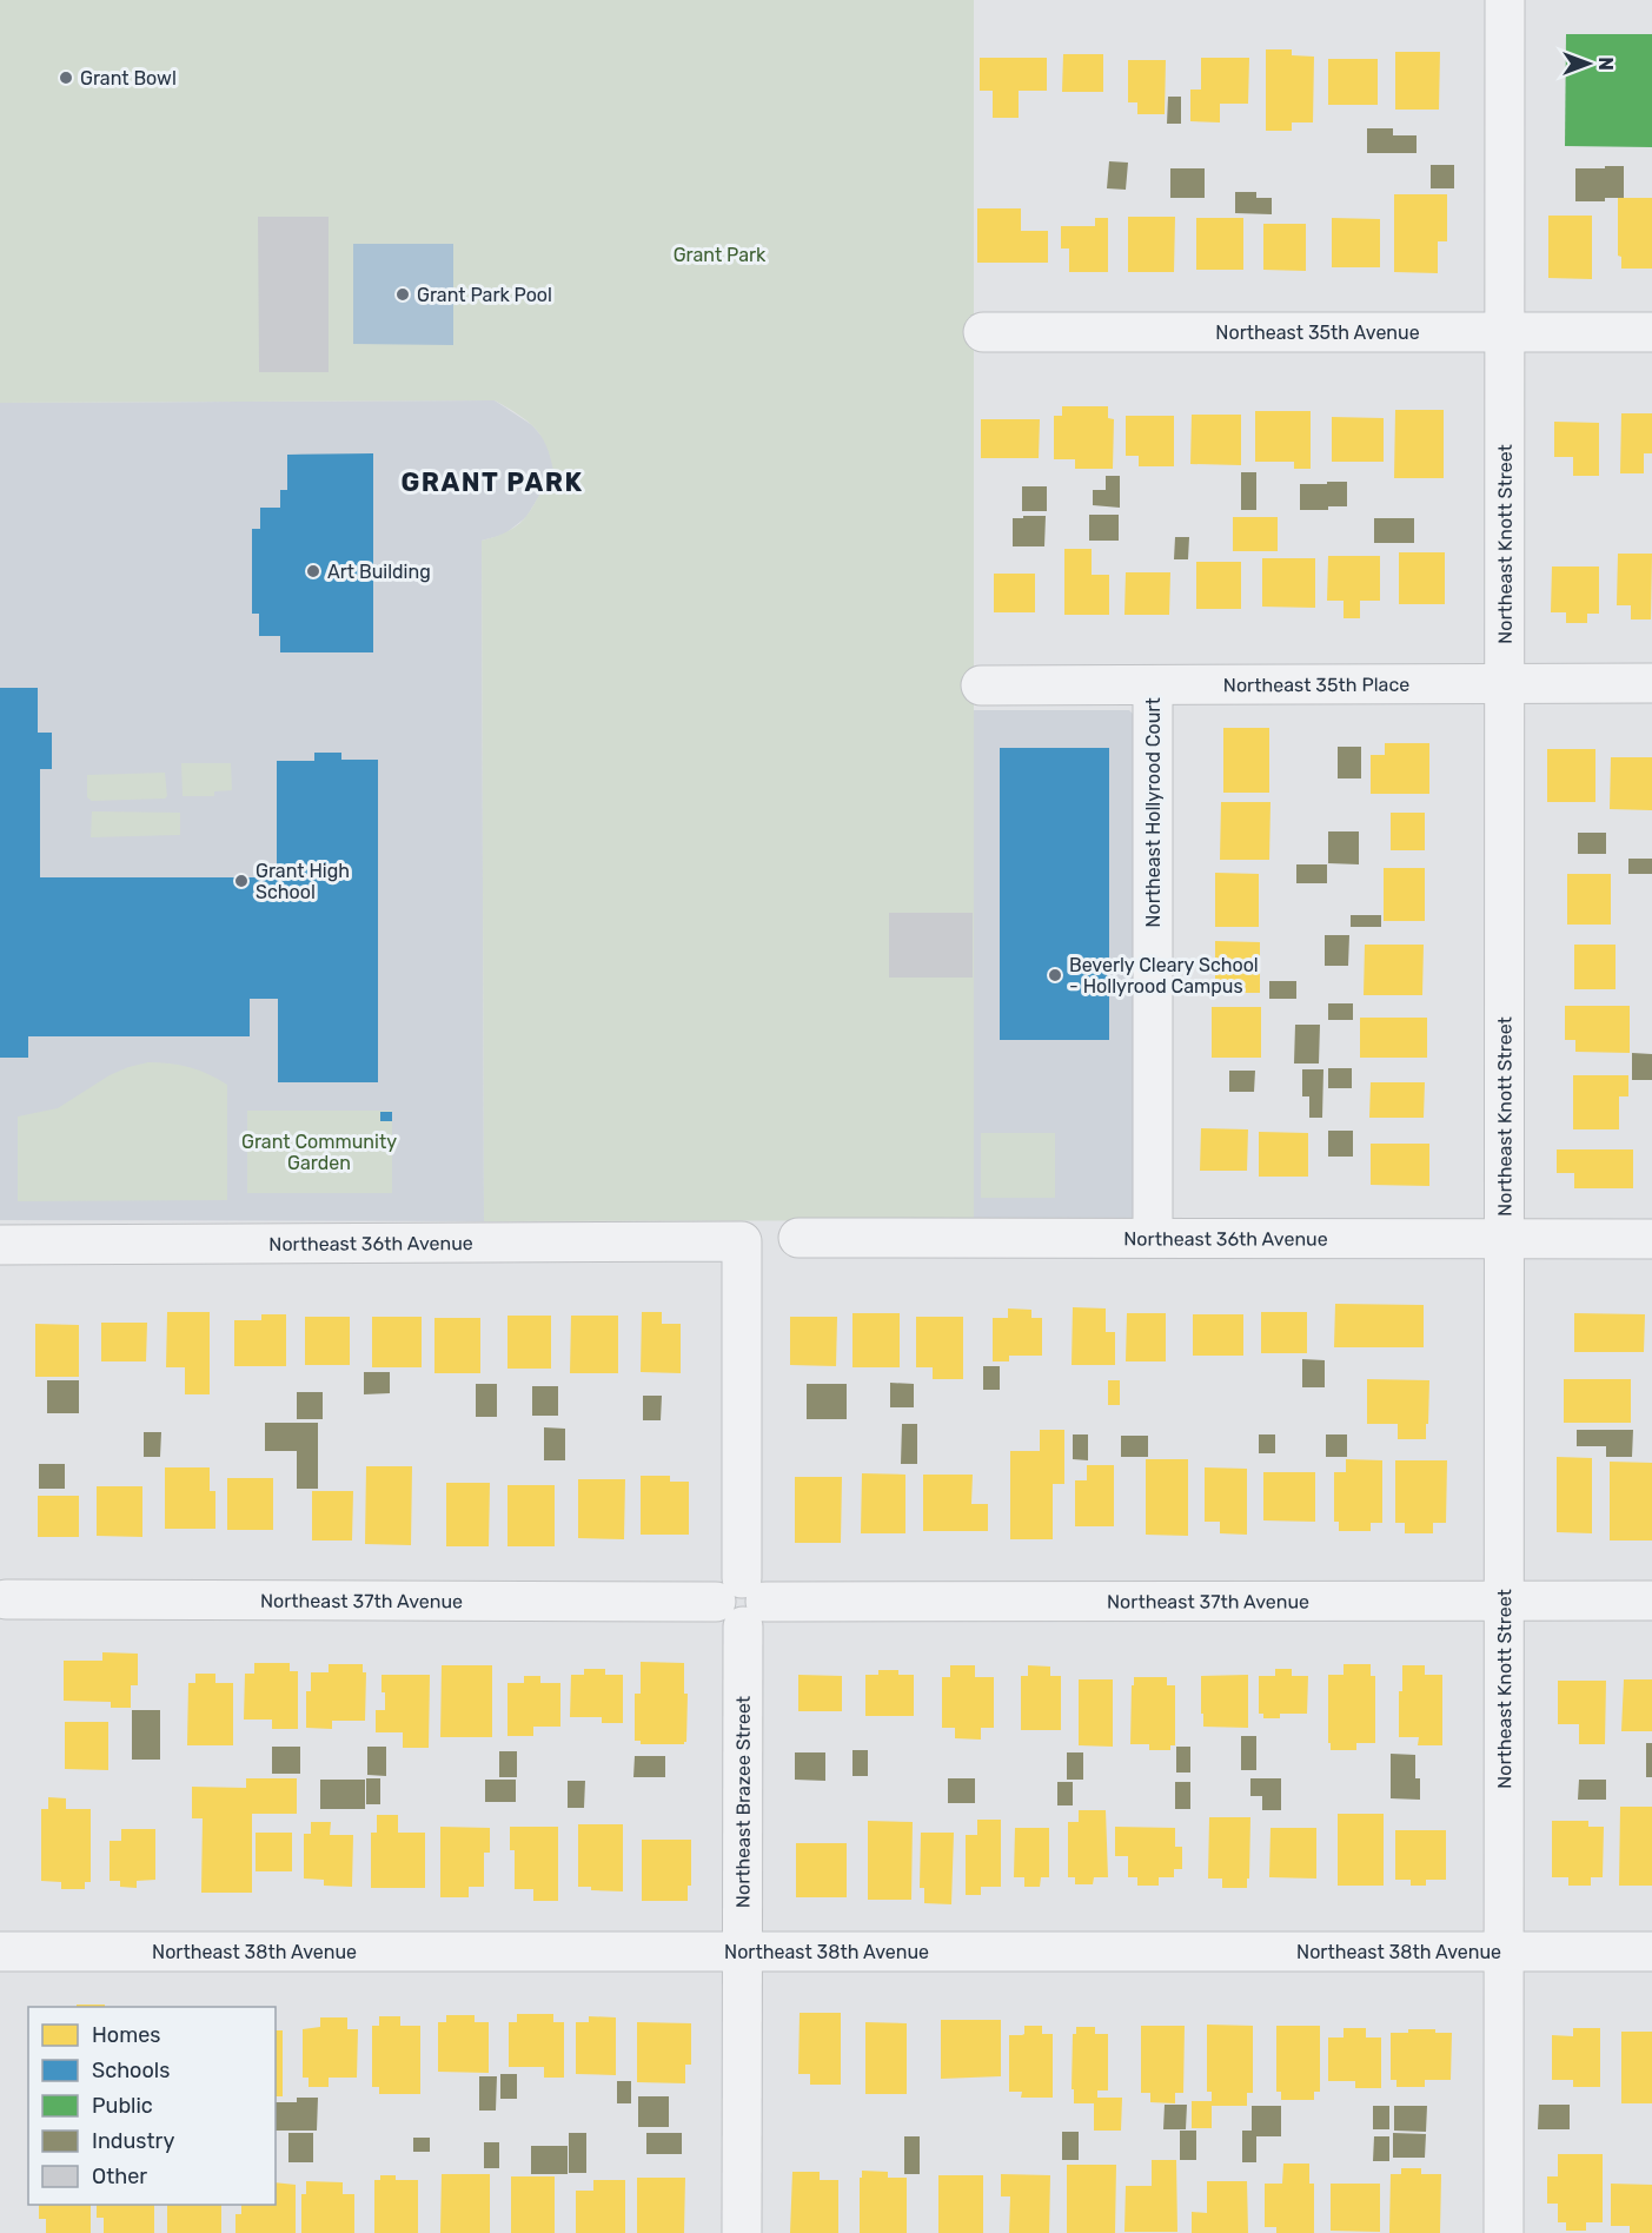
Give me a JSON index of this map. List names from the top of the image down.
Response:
{
  "streets": {
    "street": [
      "Northeast 35th Avenue",
      "Northeast Knott Street",
      "Northeast 35th Place",
      "Northeast Hollyrood Court",
      "Northeast 36th Avenue",
      "Northeast 37th Avenue",
      "Northeast Brazee Street",
      "Northeast 38th Avenue"
    ]
  },
  "crossings": [
    ["Northeast 35th Avenue", "Northeast Knott Street"],
    ["Northeast Knott Street", "Northeast 35th Place"],
    ["Northeast Knott Street", "Northeast 36th Avenue"],
    ["Northeast Knott Street", "Northeast 37th Avenue"],
    ["Northeast Knott Street", "Northeast 38th Avenue"],
    ["Northeast 35th Place", "Northeast Hollyrood Court"],
    ["Northeast Hollyrood Court", "Northeast 36th Avenue"],
    ["Northeast 36th Avenue", "Northeast Brazee Street"],
    ["Northeast 37th Avenue", "Northeast Brazee Street"],
    ["Northeast Brazee Street", "Northeast 38th Avenue"]
  ],
  "districts": ["GRANT PARK"],
  "parks": ["Grant Park", "Grant Community Garden"],
  "places": [
    "Grant Bowl",
    "Grant Park Pool",
    "Art Building",
    "Grant High School",
    "Beverly Cleary School - Hollyrood Campus"
  ],
  "legend": [
    "Homes",
    "Schools",
    "Public",
    "Industry",
    "Other"
  ],
  "north": "right"
}
